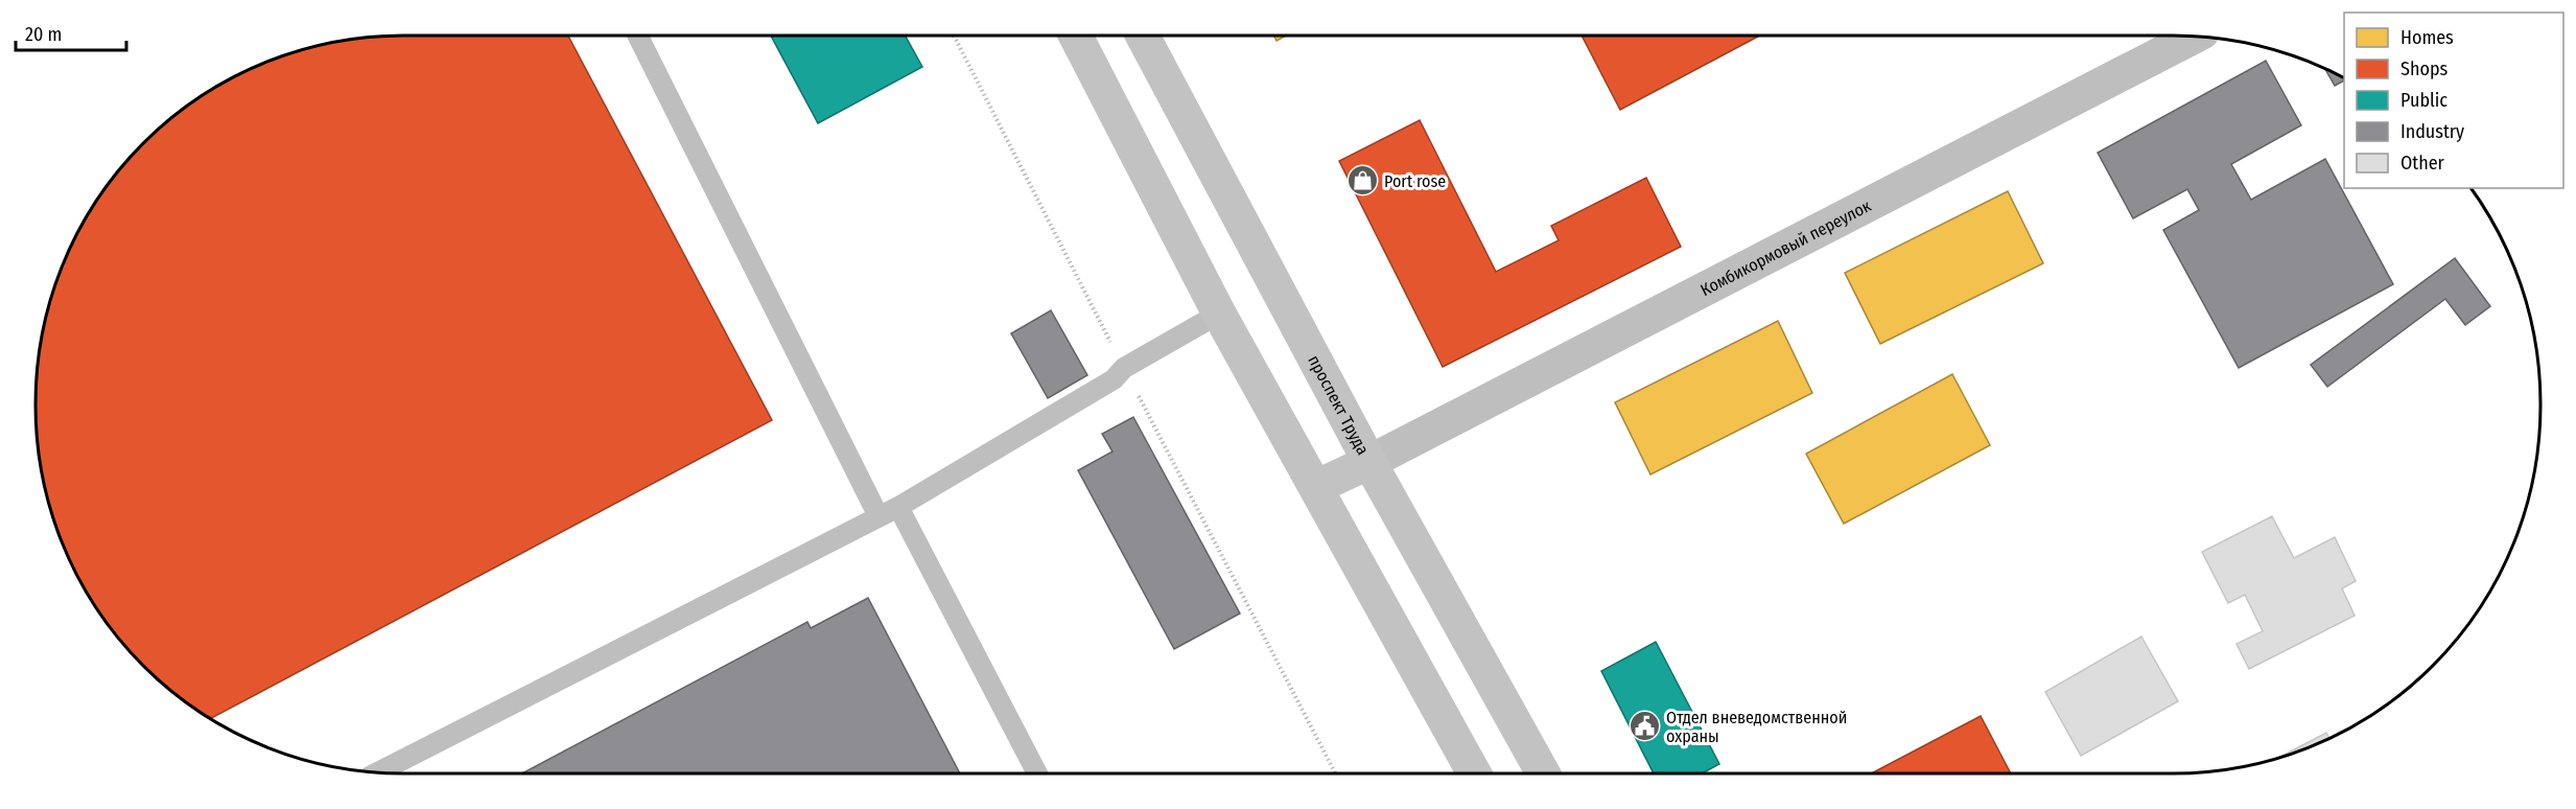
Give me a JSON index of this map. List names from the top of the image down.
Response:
{
  "streets": {
    "main road": ["проспект Труда"],
    "street": ["Комбикормовый переулок"]
  },
  "crossings": [
    ["Комбикормовый переулок", "проспект Труда"]
  ],
  "places": {
    "shop": ["Port rose"],
    "public building": ["Отдел вневедомственной охраны"]
  },
  "legend": [
    "Homes",
    "Shops",
    "Public",
    "Industry",
    "Other"
  ],
  "scale_bar": "20 m"
}
